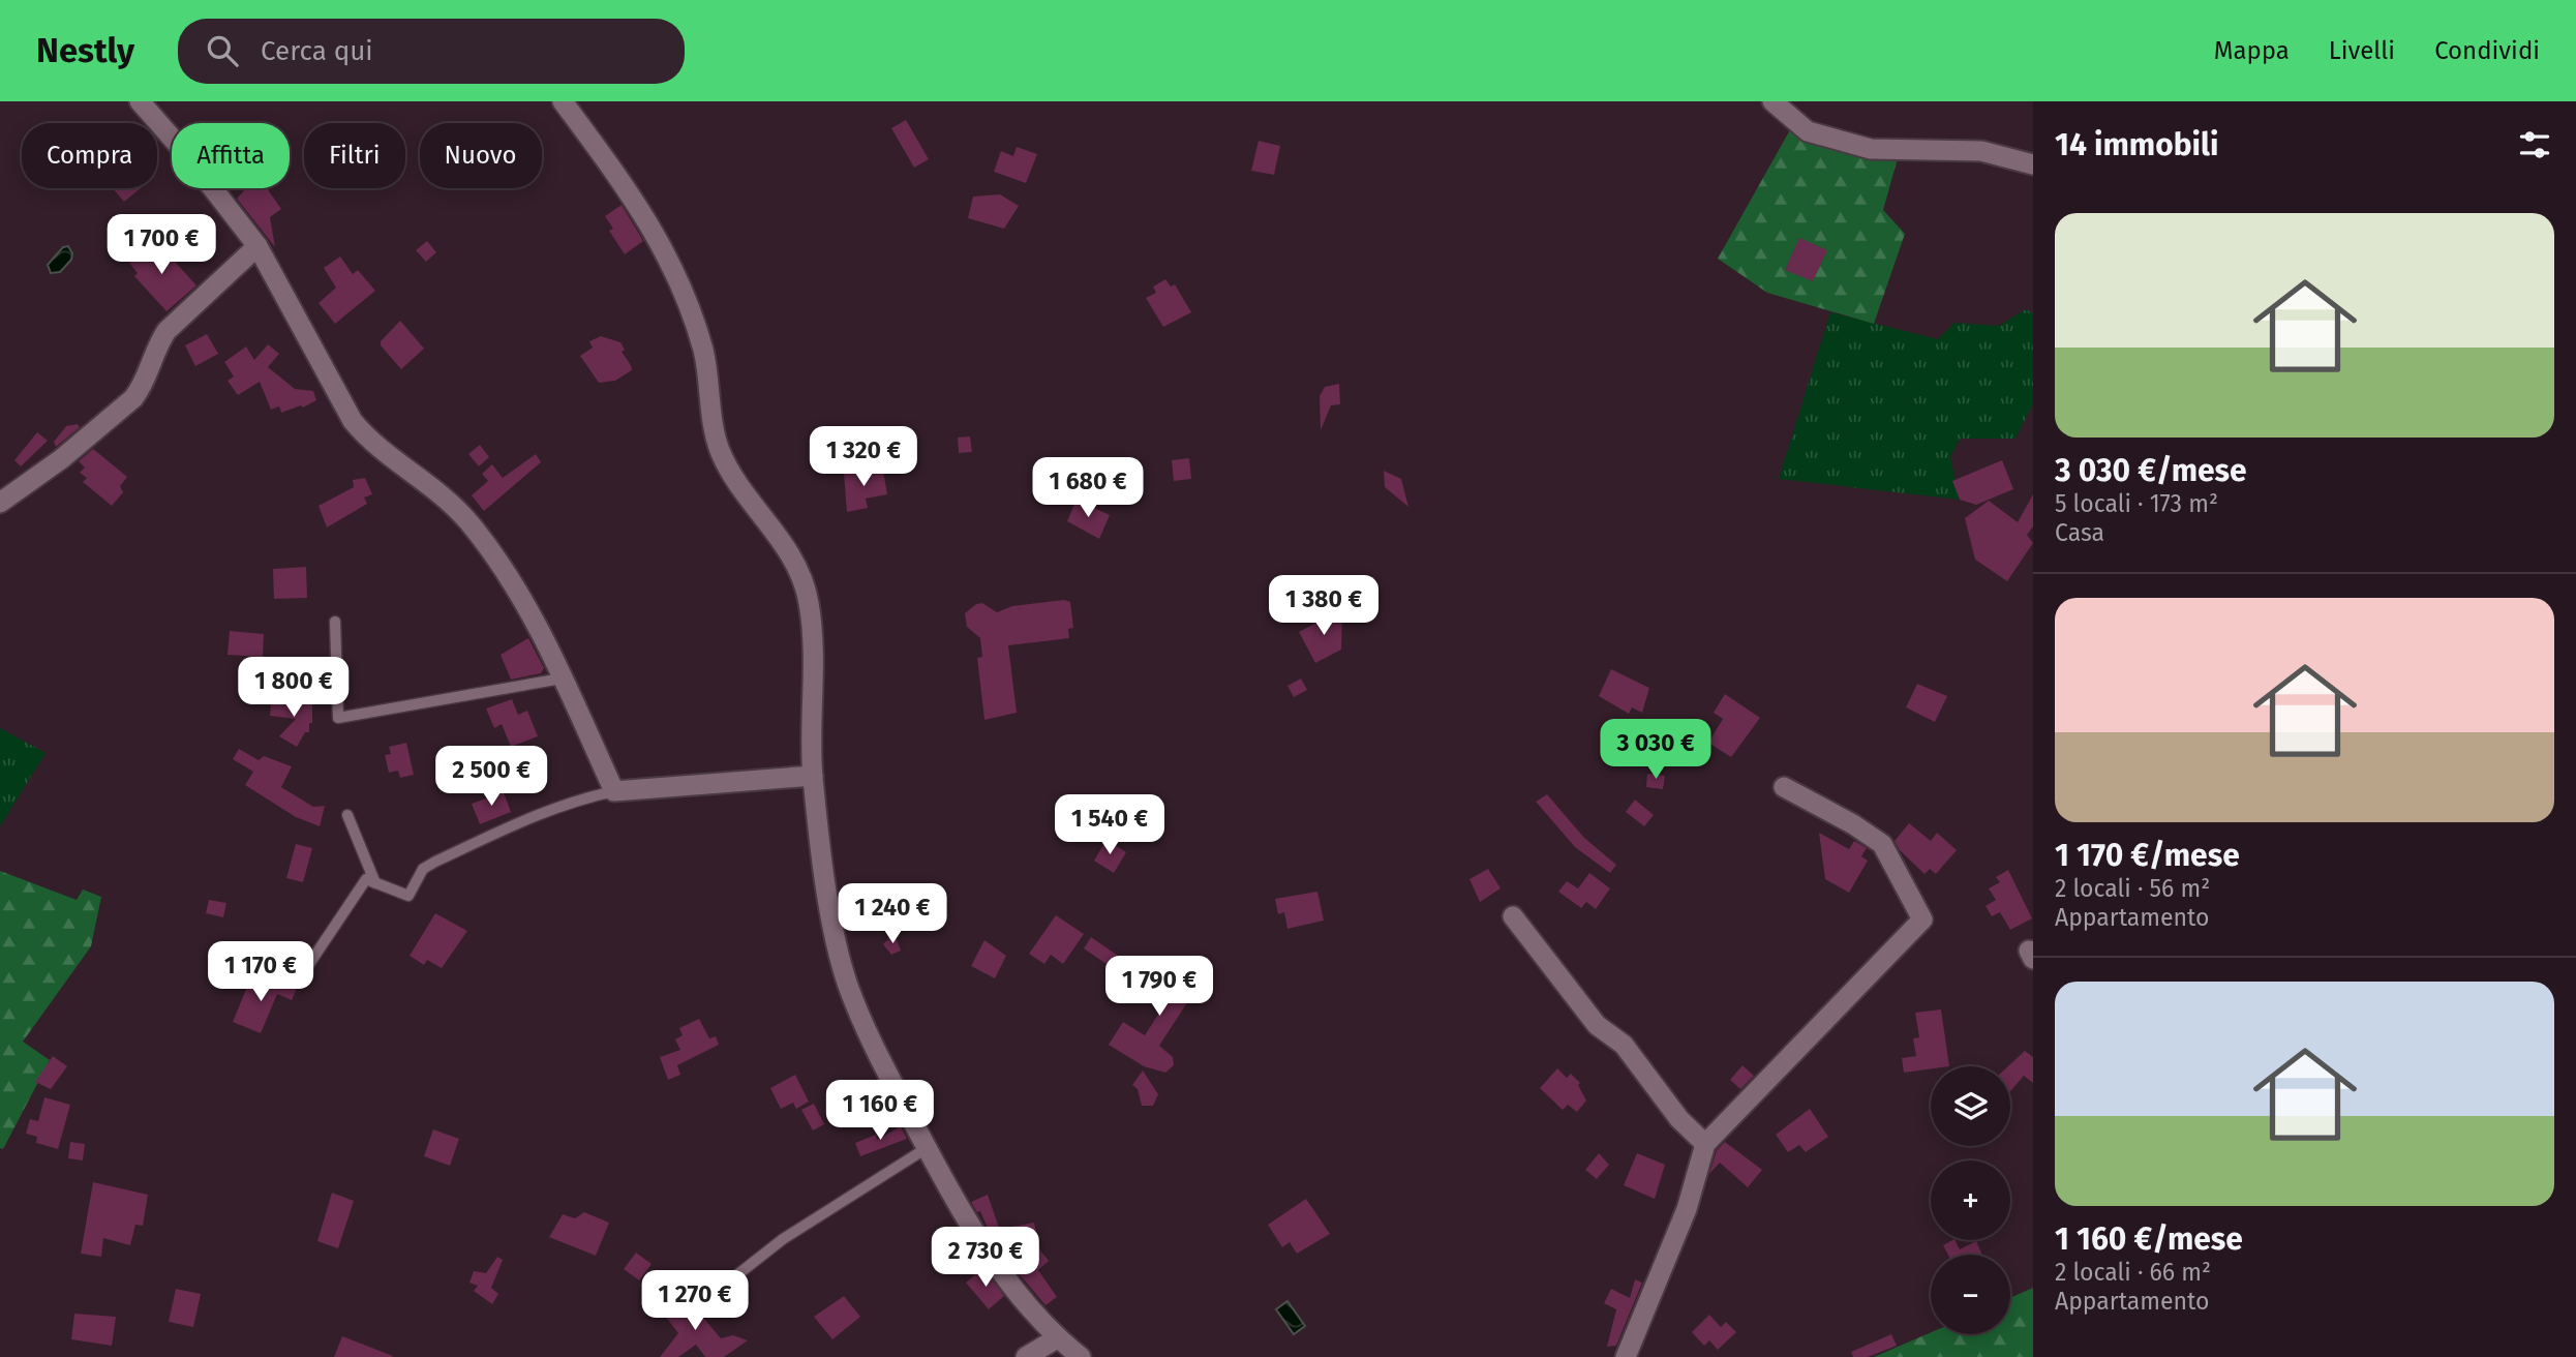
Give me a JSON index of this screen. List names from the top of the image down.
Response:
{
  "page": {
    "header": "Nestly",
    "search": "Cerca qui",
    "nav": ["Mappa", "Livelli", "Condividi"],
    "heading": "14 immobili",
    "chip": [
      "Compra",
      "Affitta",
      "Filtri",
      "Nuovo"
    ],
    "list": [
      {
        "name": "3 030 €/mese",
        "note": "5 locali · 173 m² · Casa"
      },
      {
        "name": "1 170 €/mese",
        "note": "2 locali · 56 m² · Appartamento"
      },
      {
        "name": "1 160 €/mese",
        "note": "2 locali · 66 m² · Appartamento"
      }
    ],
    "price": [
      "1 700 €",
      "1 320 €",
      "1 680 €",
      "1 380 €",
      "1 800 €",
      "3 030 €",
      "2 500 €",
      "1 540 €",
      "1 240 €",
      "1 170 €",
      "1 790 €",
      "1 160 €",
      "2 730 €",
      "1 270 €"
    ],
    "map_buttons": ["+", "−"]
  }
}
